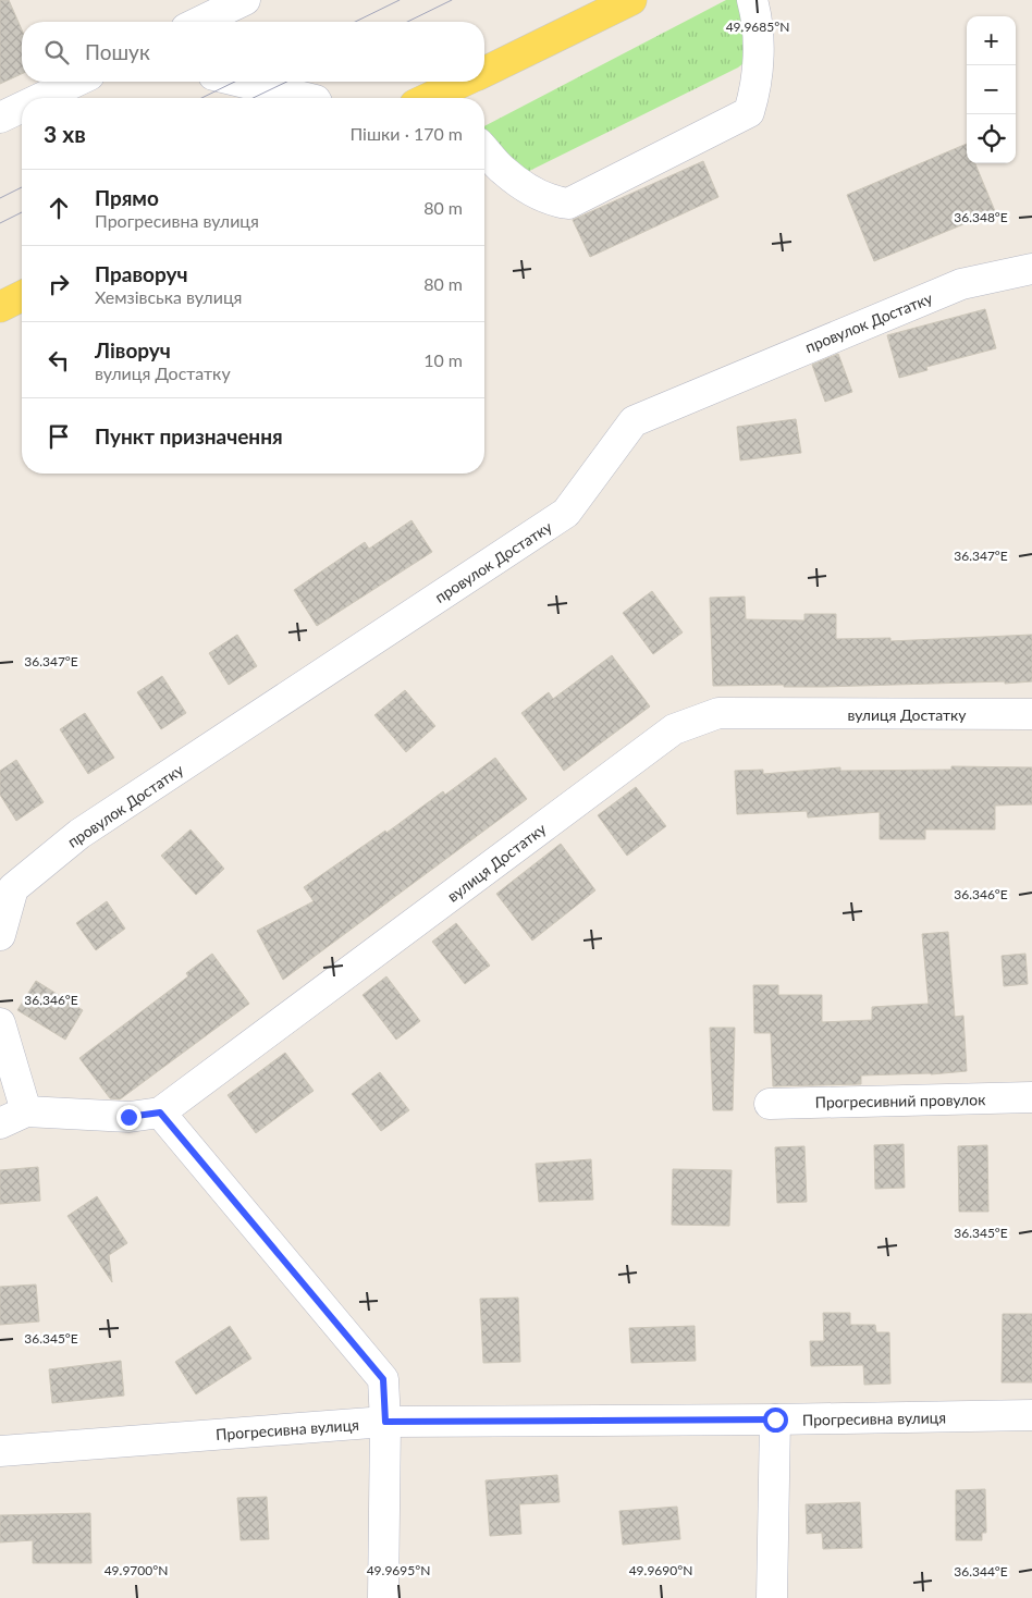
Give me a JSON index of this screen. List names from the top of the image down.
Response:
{
  "streets": {
    "street": [
      "провулок Достатку",
      "вулиця Достатку",
      "Прогресивний провулок",
      "Прогресивна вулиця"
    ]
  },
  "page": {
    "map_buttons": ["+", "−"],
    "search": "Пошук",
    "heading": ["3 хв", "Пішки · 170 m"],
    "list": [
      ["Прямо", "Прогресивна вулиця", "80 m"],
      ["Праворуч", "Хемзівська вулиця", "80 m"],
      ["Ліворуч", "вулиця Достатку", "10 m"],
      "Пункт призначення"
    ]
  },
  "coordinates": [
    "49.9685°N",
    "36.348°E",
    "36.347°E",
    "36.346°E",
    "36.345°E",
    "49.9700°N",
    "49.9695°N",
    "49.9690°N",
    "36.344°E"
  ]
}
